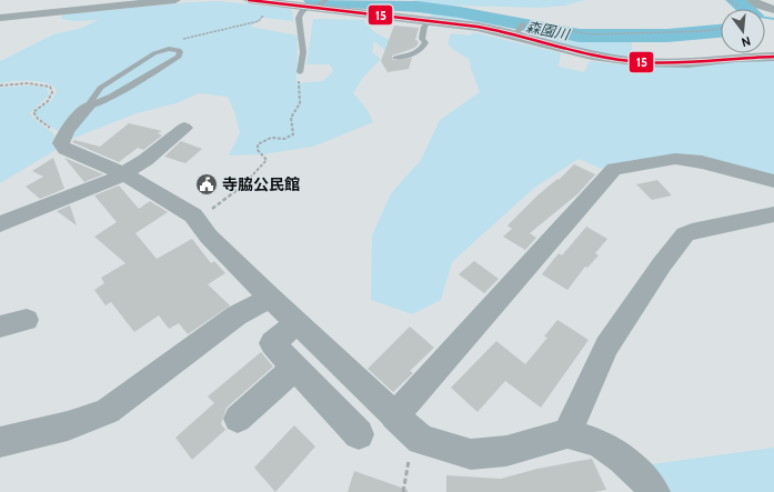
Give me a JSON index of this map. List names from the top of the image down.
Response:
{
  "water": ["森園川"],
  "places": {
    "public building": ["寺脇公民館"]
  },
  "lines": ["transit line 15"],
  "north": "bottom"
}
